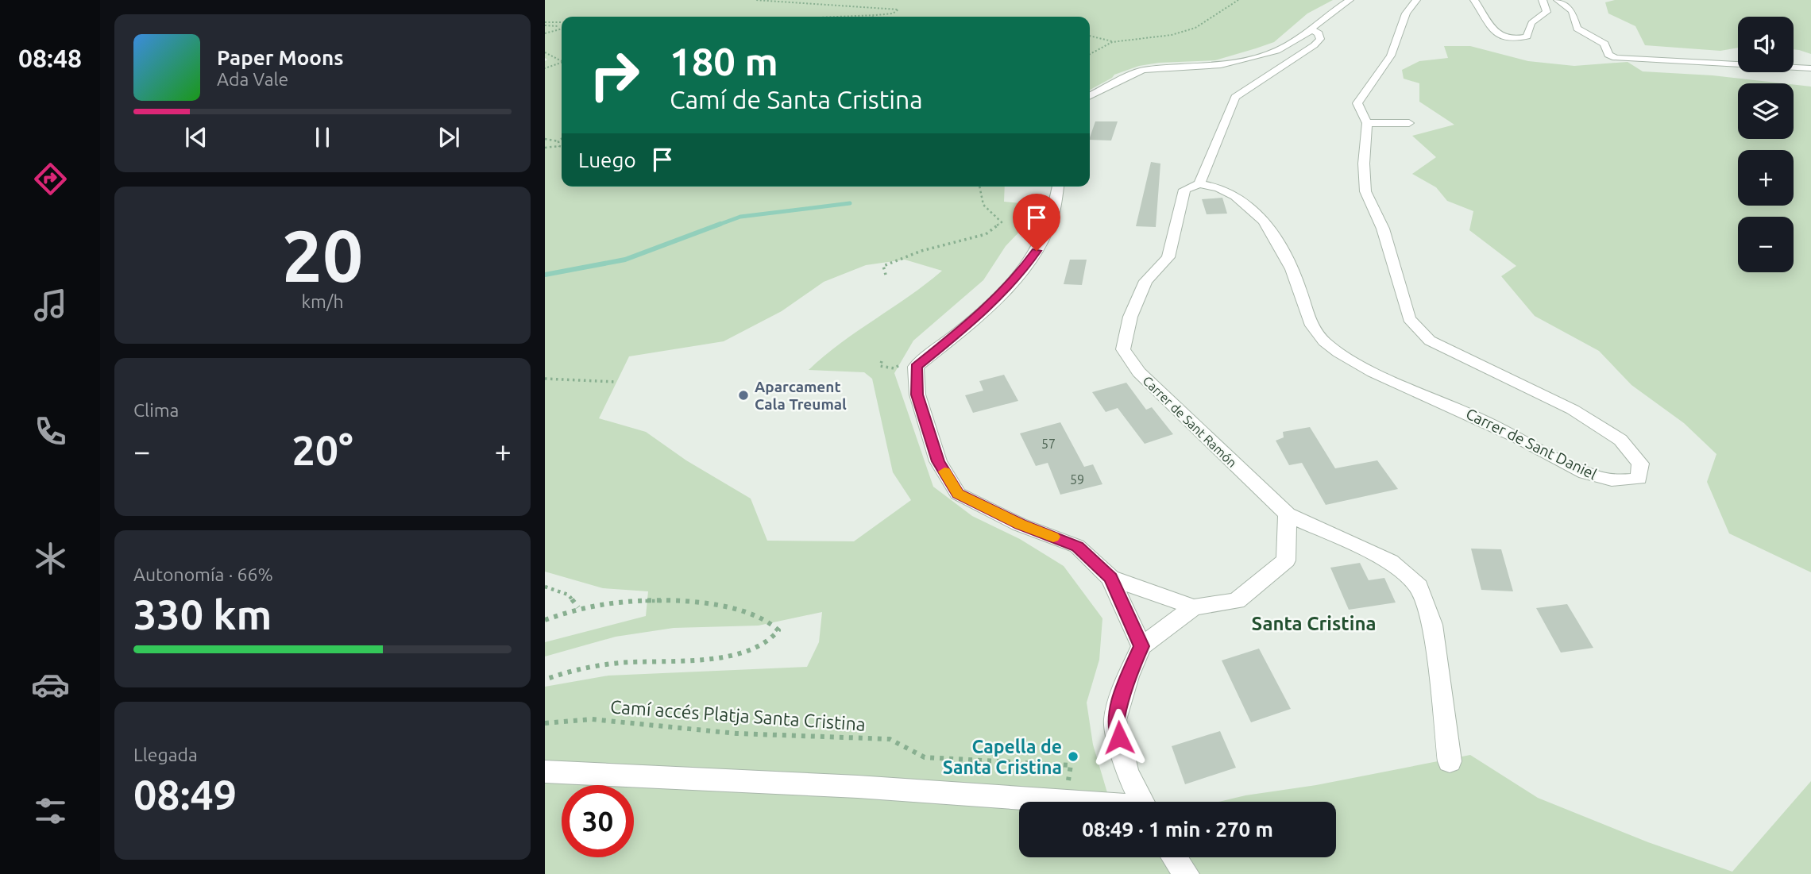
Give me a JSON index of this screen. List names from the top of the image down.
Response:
{
  "streets": {
    "street": ["Carrer de Sant Ramón", "Carrer de Sant Daniel"],
    "path": ["Camí accés Platja Santa Cristina"]
  },
  "crossings": [
    ["Carrer de Sant Ramón", "Carrer de Sant Daniel"]
  ],
  "districts": ["Santa Cristina"],
  "places": ["Aparcament Cala Treumal", "Capella de Santa Cristina"],
  "house_numbers": ["57", "59"],
  "page": {
    "tabs": "08:48",
    "map_buttons": ["+", "−"],
    "turn": ["180 m", "Camí de Santa Cristina"],
    "song": ["Paper Moons", "Ada Vale"],
    "then": "Luego",
    "tile": [
      ["20", "km/h"],
      "Clima",
      ["Autonomía · 66%", "330 km"],
      ["Llegada", "08:49"]
    ],
    "heat": ["−", "20°", "+"],
    "limit": "30",
    "trip": "08:49 · 1 min · 270 m"
  }
}
